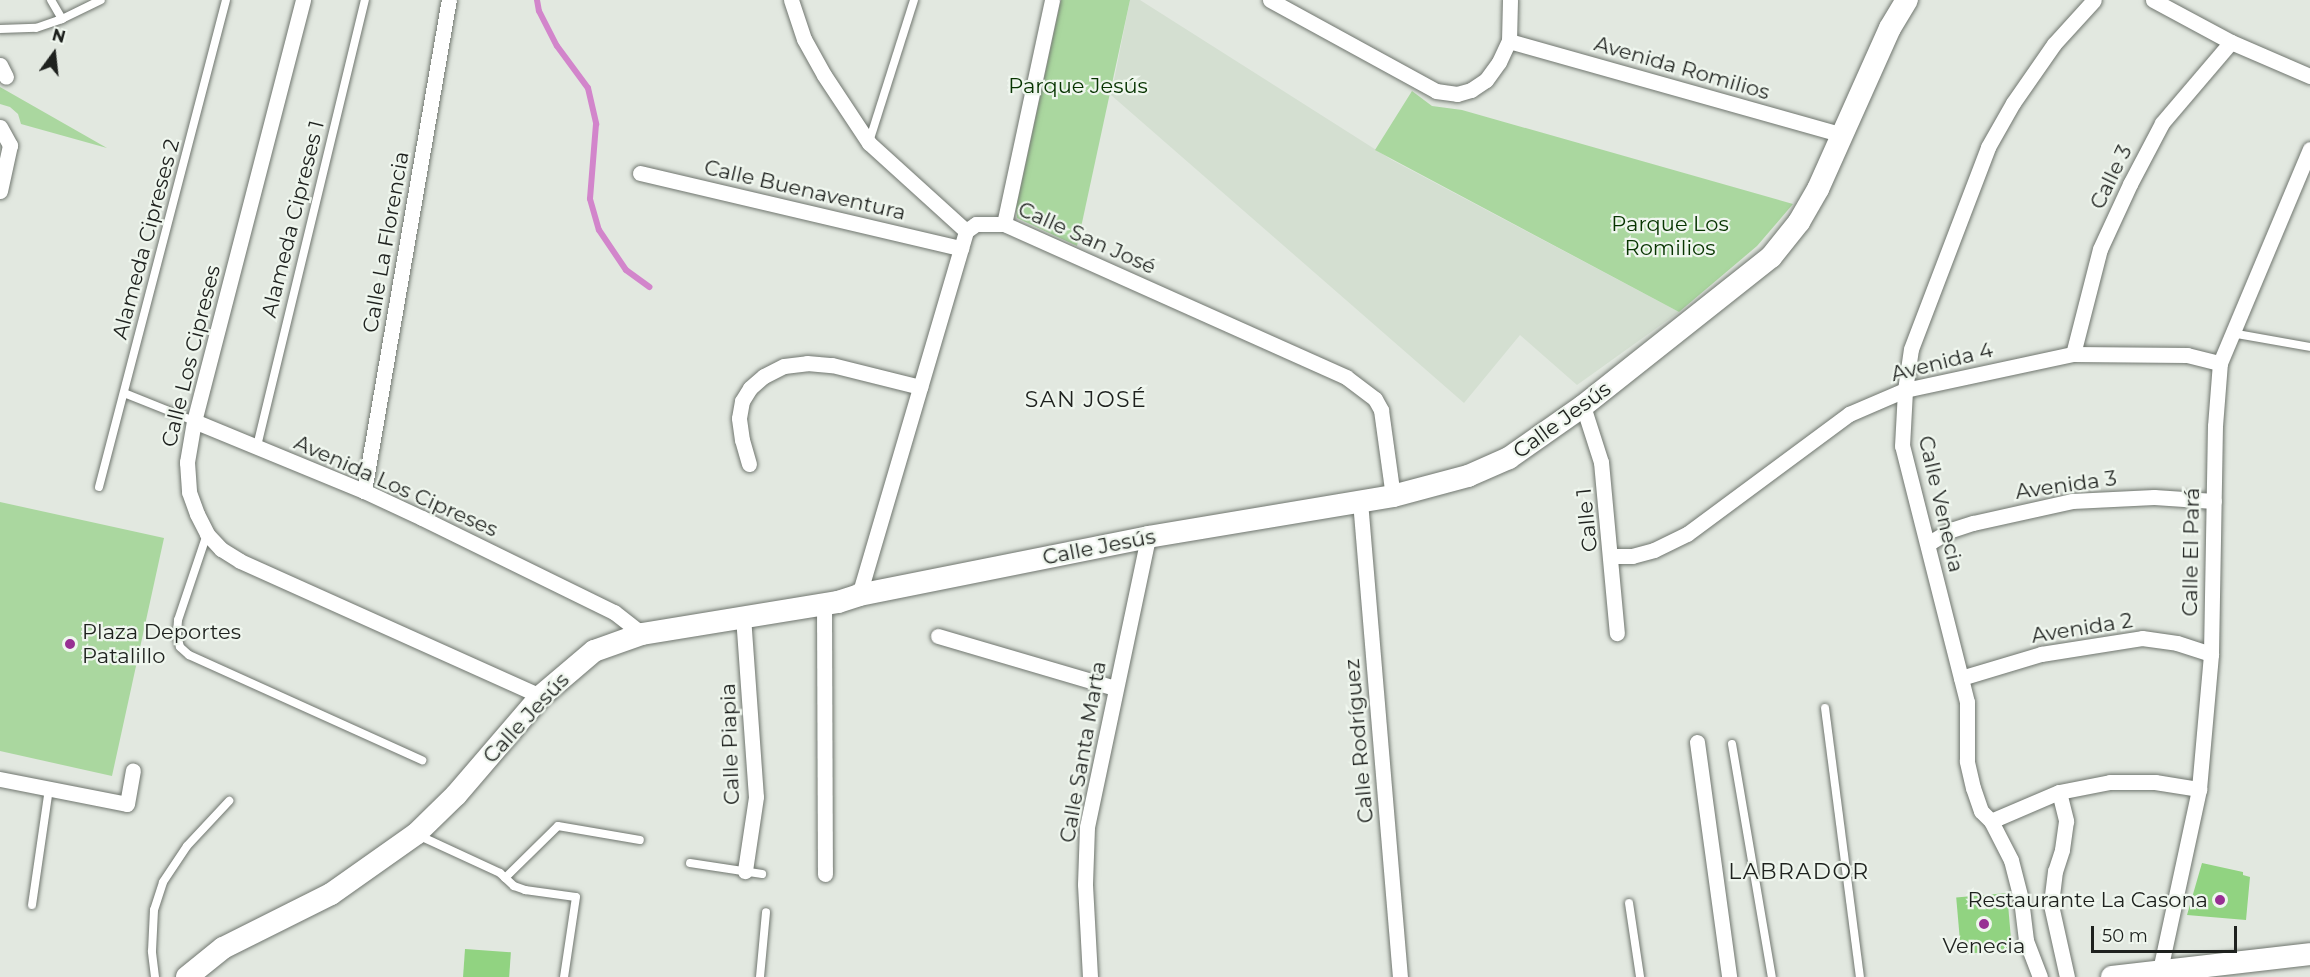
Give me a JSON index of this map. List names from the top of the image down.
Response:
{
  "streets": {
    "street": [
      "Avenida Romilios",
      "Calle 3",
      "Calle Buenaventura",
      "Calle San José",
      "Calle La Florencia",
      "Calle Los Cipreses",
      "Avenida 4",
      "Calle Jesús",
      "Avenida 3",
      "Avenida Los Cipreses",
      "Calle Venecia",
      "Calle 1",
      "Calle El Pará",
      "Avenida 2",
      "Calle Rodríguez",
      "Calle Piapia",
      "Calle Santa Marta"
    ],
    "lane": ["Alameda Cipreses 1", "Alameda Cipreses 2"]
  },
  "crossings": [
    ["Avenida Romilios", "Calle Jesús"],
    ["Calle 3", "Avenida 4"],
    ["Alameda Cipreses 1", "Avenida Los Cipreses"],
    ["Calle San José", "Calle Jesús"],
    ["Alameda Cipreses 2", "Avenida Los Cipreses"],
    ["Calle La Florencia", "Avenida Los Cipreses"],
    ["Calle Los Cipreses", "Calle Jesús"],
    ["Calle Los Cipreses", "Avenida Los Cipreses"],
    ["Avenida 4", "Calle Venecia"],
    ["Avenida 4", "Calle 1"],
    ["Avenida 4", "Calle El Pará"],
    ["Calle Jesús", "Avenida Los Cipreses"],
    ["Calle Jesús", "Calle 1"],
    ["Calle Jesús", "Calle Rodríguez"],
    ["Calle Jesús", "Calle Piapia"],
    ["Calle Jesús", "Calle Santa Marta"],
    ["Avenida 3", "Calle Venecia"],
    ["Avenida 3", "Calle El Pará"],
    ["Calle Venecia", "Avenida 2"],
    ["Calle El Pará", "Avenida 2"]
  ],
  "districts": ["SAN JOSÉ", "LABRADOR"],
  "parks": ["Parque Jesús", "Parque Los Romilios"],
  "places": ["Plaza Deportes Patalillo", "Restaurante La Casona", "Venecia"],
  "scale_bar": "50 m",
  "north": "top"
}
